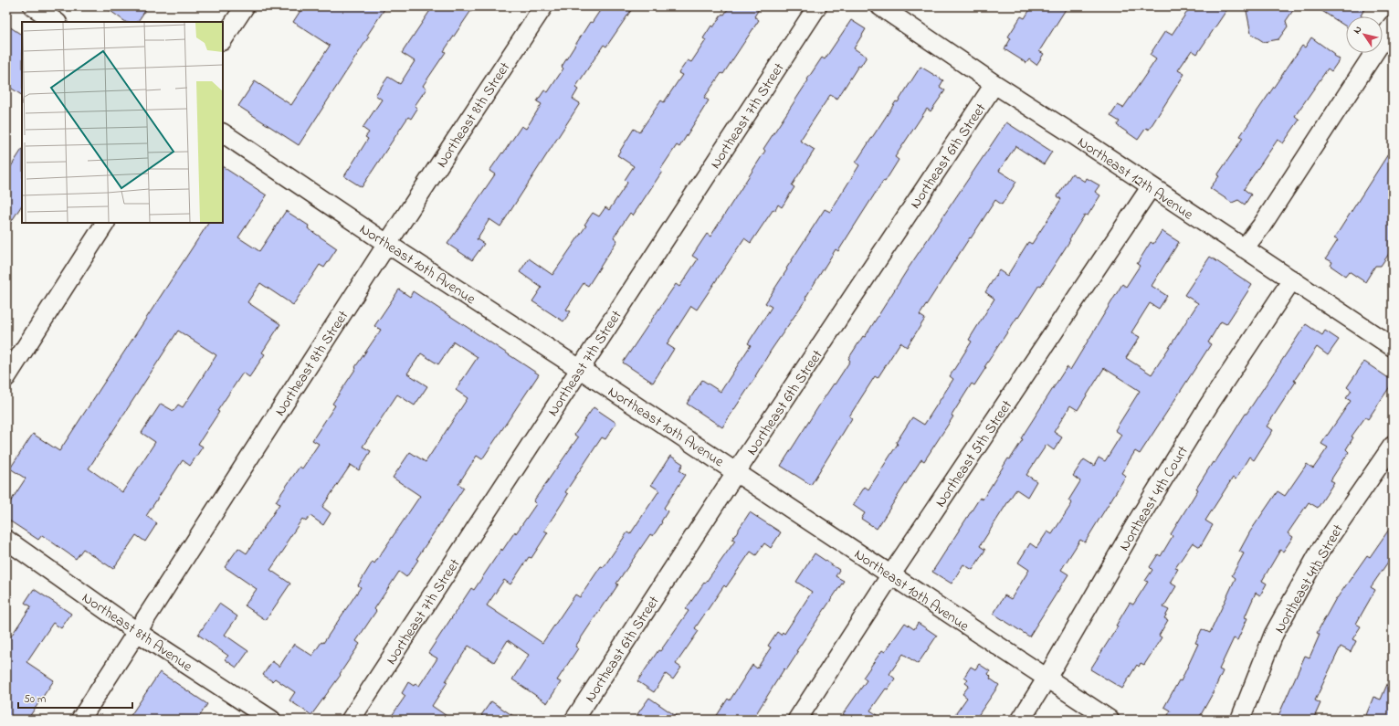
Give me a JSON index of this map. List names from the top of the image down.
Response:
{
  "streets": {
    "street": [
      "Northeast 8th Street",
      "Northeast 7th Street",
      "Northeast 6th Street",
      "Northeast 12th Avenue",
      "Northeast 10th Avenue",
      "Northeast 5th Street",
      "Northeast 4th Court",
      "Northeast 4th Street",
      "Northeast 8th Avenue"
    ]
  },
  "crossings": [
    ["Northeast 8th Street", "Northeast 10th Avenue"],
    ["Northeast 8th Street", "Northeast 8th Avenue"],
    ["Northeast 7th Street", "Northeast 10th Avenue"],
    ["Northeast 6th Street", "Northeast 12th Avenue"],
    ["Northeast 6th Street", "Northeast 10th Avenue"],
    ["Northeast 12th Avenue", "Northeast 5th Street"],
    ["Northeast 12th Avenue", "Northeast 4th Court"],
    ["Northeast 10th Avenue", "Northeast 5th Street"],
    ["Northeast 10th Avenue", "Northeast 4th Court"]
  ],
  "scale_bar": "50 m",
  "north": "top left"
}
